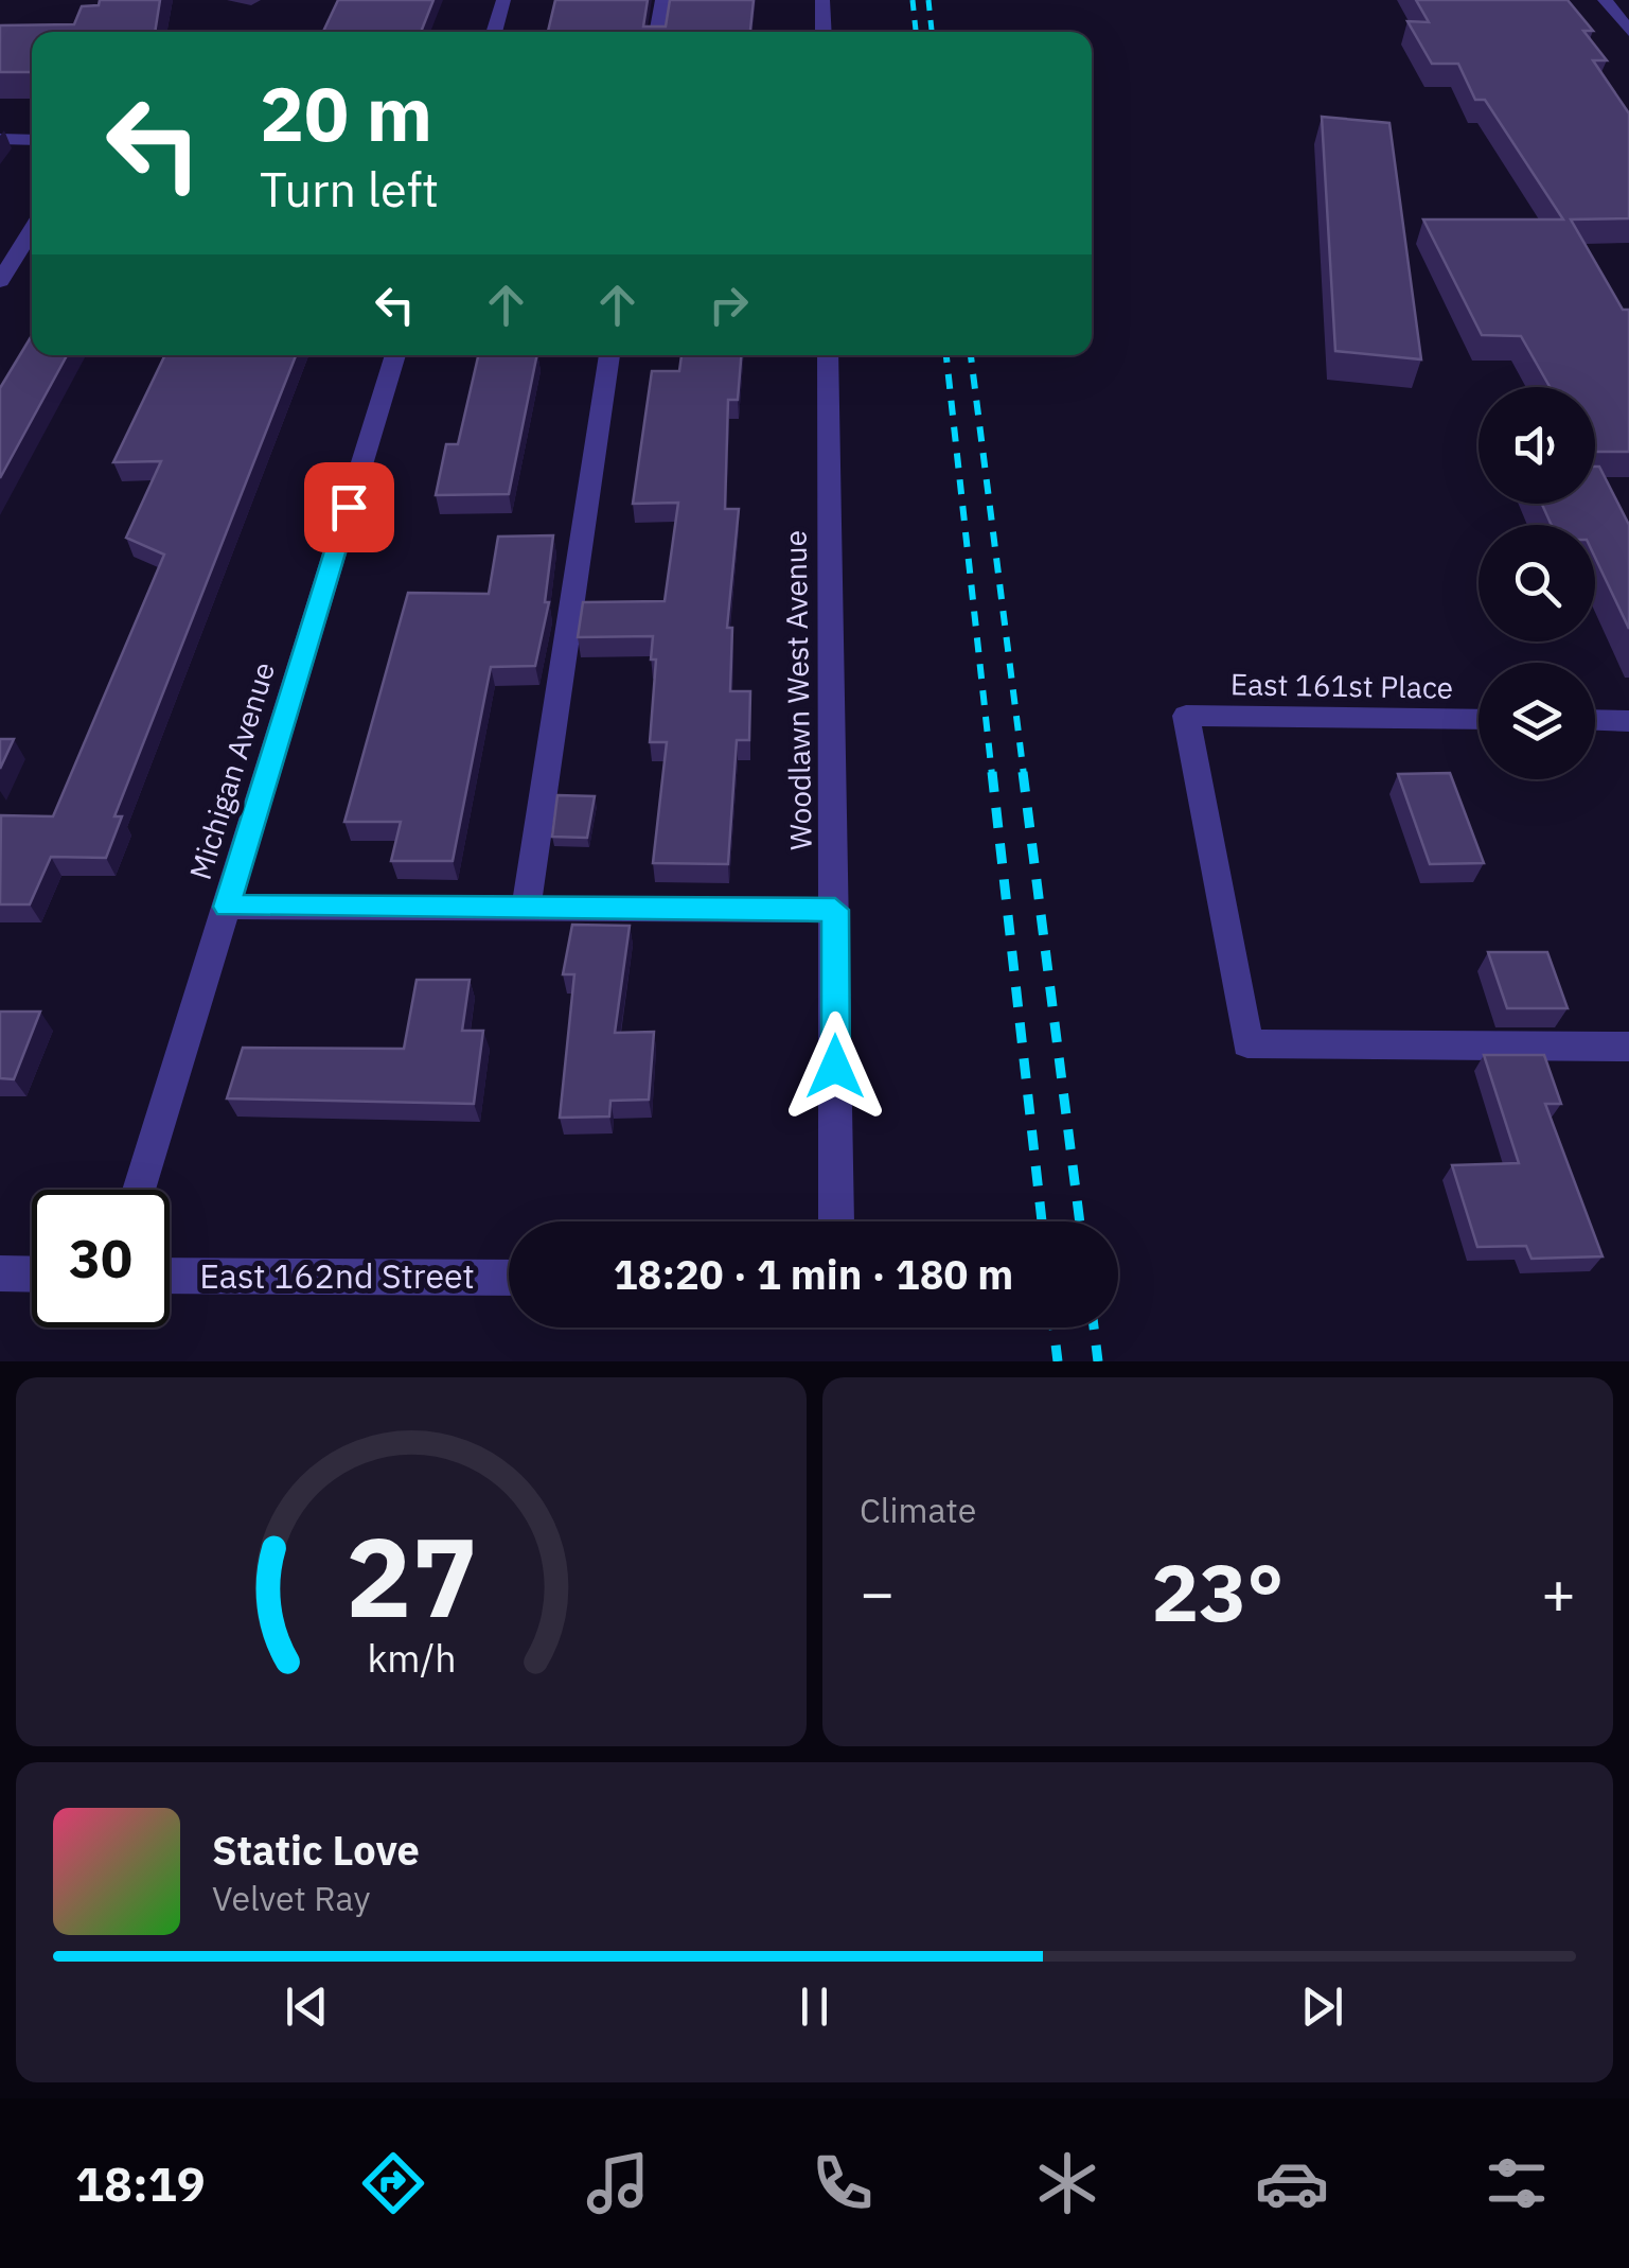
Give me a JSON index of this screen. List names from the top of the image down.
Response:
{
  "streets": {
    "street": [
      "East 161st Place",
      "Woodlawn West Avenue",
      "Michigan Avenue",
      "East 162nd Street"
    ]
  },
  "page": {
    "turn": ["20 m", "Turn left"],
    "limit": "30",
    "trip": "18:20 · 1 min · 180 m",
    "tile": "Climate",
    "heat": ["−", "23°", "+"],
    "song": ["Static Love", "Velvet Ray"],
    "tabs": "18:19",
    "gauge": ["27", "km/h"]
  }
}
